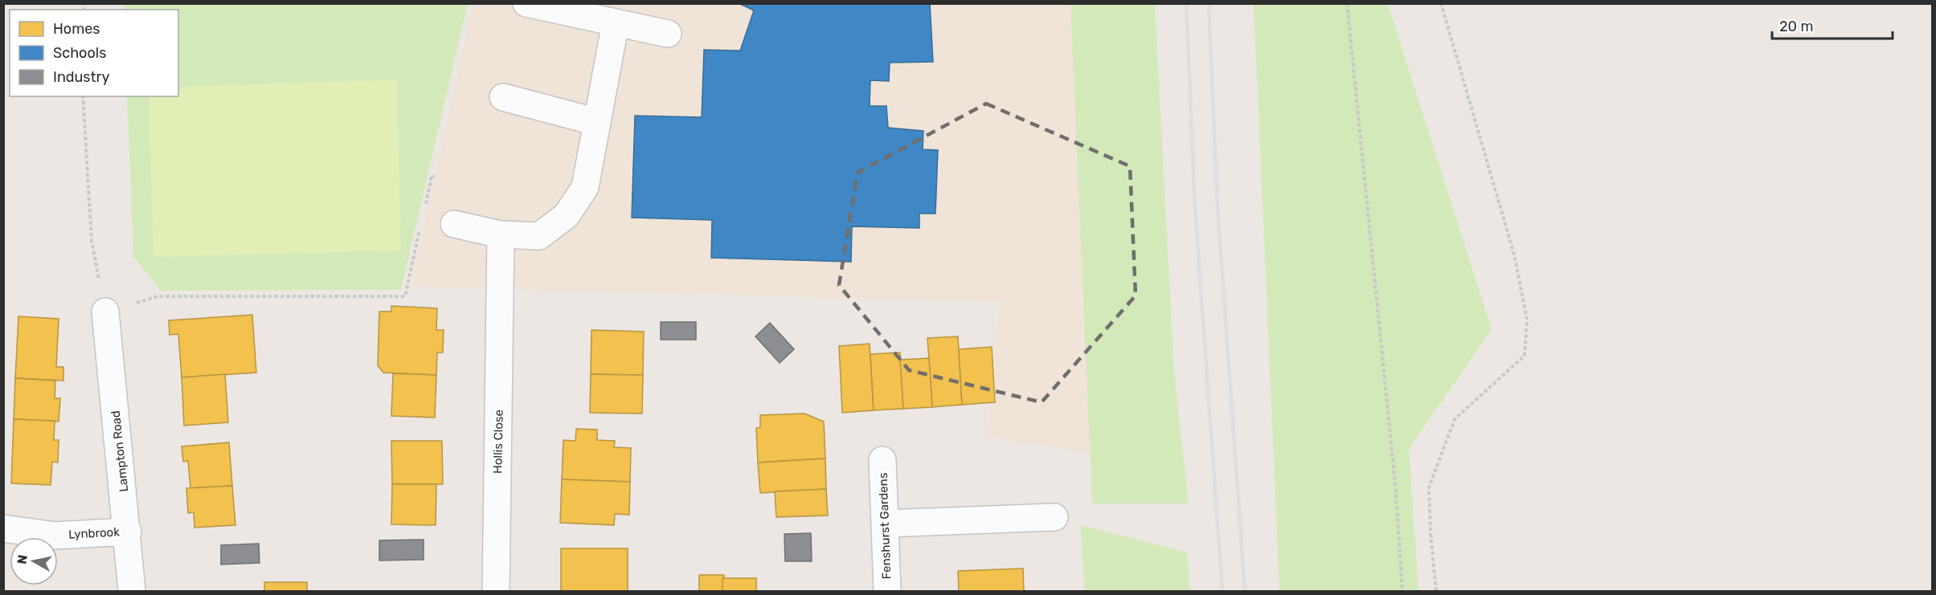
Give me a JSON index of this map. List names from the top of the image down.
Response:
{
  "streets": {
    "street": [
      "Hollis Close",
      "Lampton Road",
      "Fenshurst Gardens",
      "Lynbrook"
    ]
  },
  "crossings": [
    ["Lampton Road", "Lynbrook"]
  ],
  "legend": ["Homes", "Schools", "Industry"],
  "scale_bar": "20 m",
  "north": "left"
}
